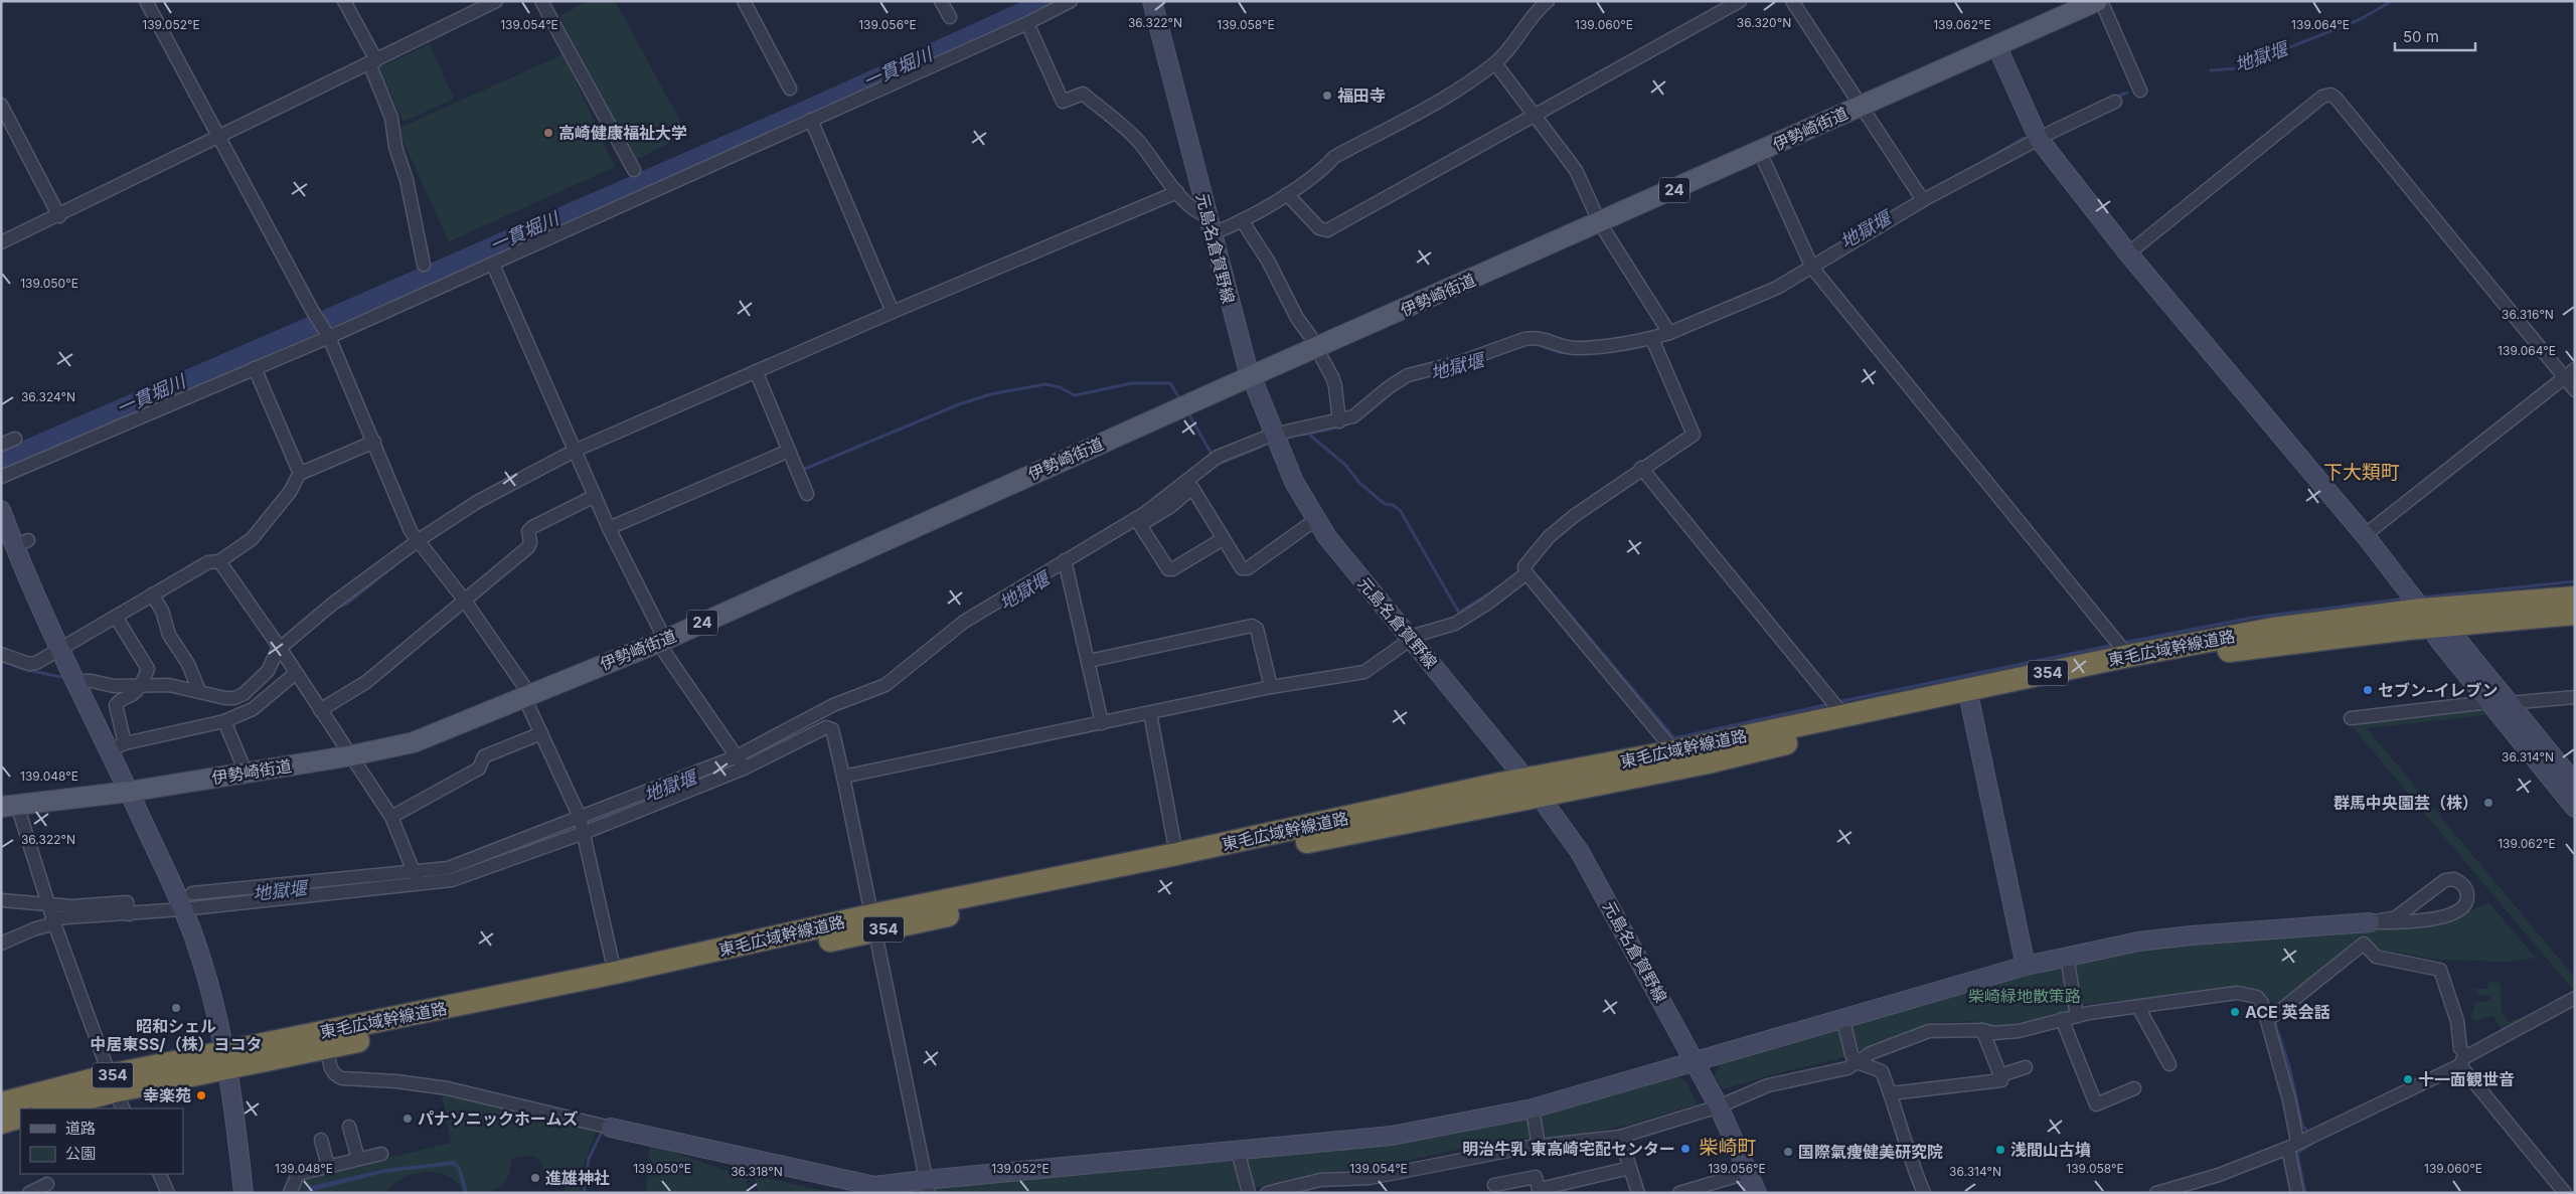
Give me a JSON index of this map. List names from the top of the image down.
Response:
{
  "streets": {
    "highway": ["東毛広域幹線道路", "354"],
    "main road": ["伊勢崎街道", "24"],
    "street": ["元島名倉賀野線"]
  },
  "crossings": [
    ["伊勢崎街道", "元島名倉賀野線"],
    ["元島名倉賀野線", "東毛広域幹線道路"]
  ],
  "districts": ["下大類町", "柴崎町"],
  "water": ["地獄堰", "一貫堀川"],
  "parks": ["柴崎緑地散策路"],
  "places": [
    "福田寺",
    "高崎健康福祉大学",
    "セブン-イレブン",
    "群馬中央園芸（株）",
    "昭和シェル 中居東SS/（株）ヨコタ",
    "ACE 英会話",
    "十一面観世音",
    "幸楽苑",
    "パナソニックホームズ",
    "明治牛乳 東高崎宅配センター",
    "浅間山古墳",
    "国際氣痩健美研究院",
    "進雄神社"
  ],
  "legend": ["道路", "公園"],
  "scale_bar": "50 m",
  "coordinates": [
    "36.322°N",
    "36.320°N",
    "139.052°E",
    "139.054°E",
    "139.056°E",
    "139.058°E",
    "139.060°E",
    "139.062°E",
    "139.064°E",
    "139.050°E",
    "36.316°N",
    "36.324°N",
    "36.314°N",
    "139.048°E",
    "36.318°N"
  ]
}
